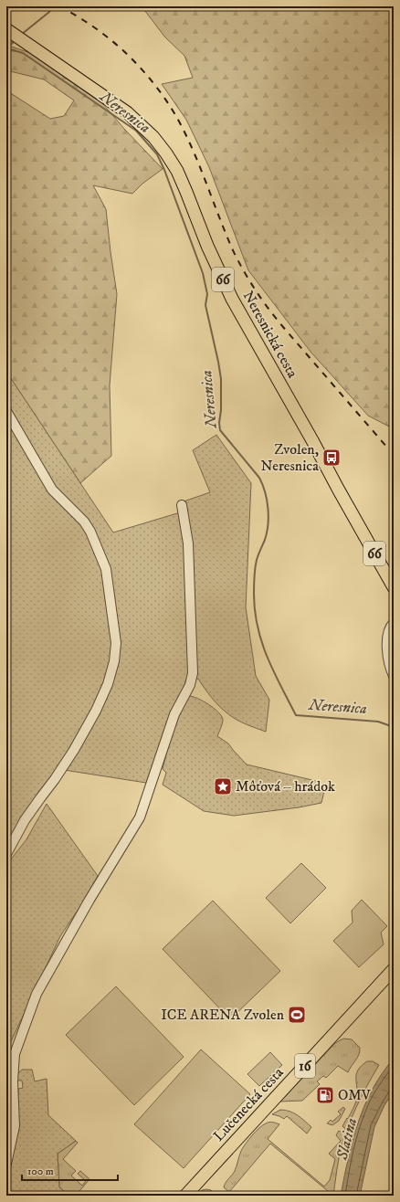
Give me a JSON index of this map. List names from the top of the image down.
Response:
{
  "streets": {
    "main road": [
      "66",
      "Neresnická cesta",
      "16",
      "Lučenecká cesta"
    ]
  },
  "water": ["Neresnica", "Slatina"],
  "places": {
    "bus stop": ["Zvolen, Neresnica"],
    "place": ["Môťová – hrádok"],
    "sports": ["ICE ARENA Zvolen"],
    "fuel station": ["OMV"]
  },
  "scale_bar": "100 m"
}
